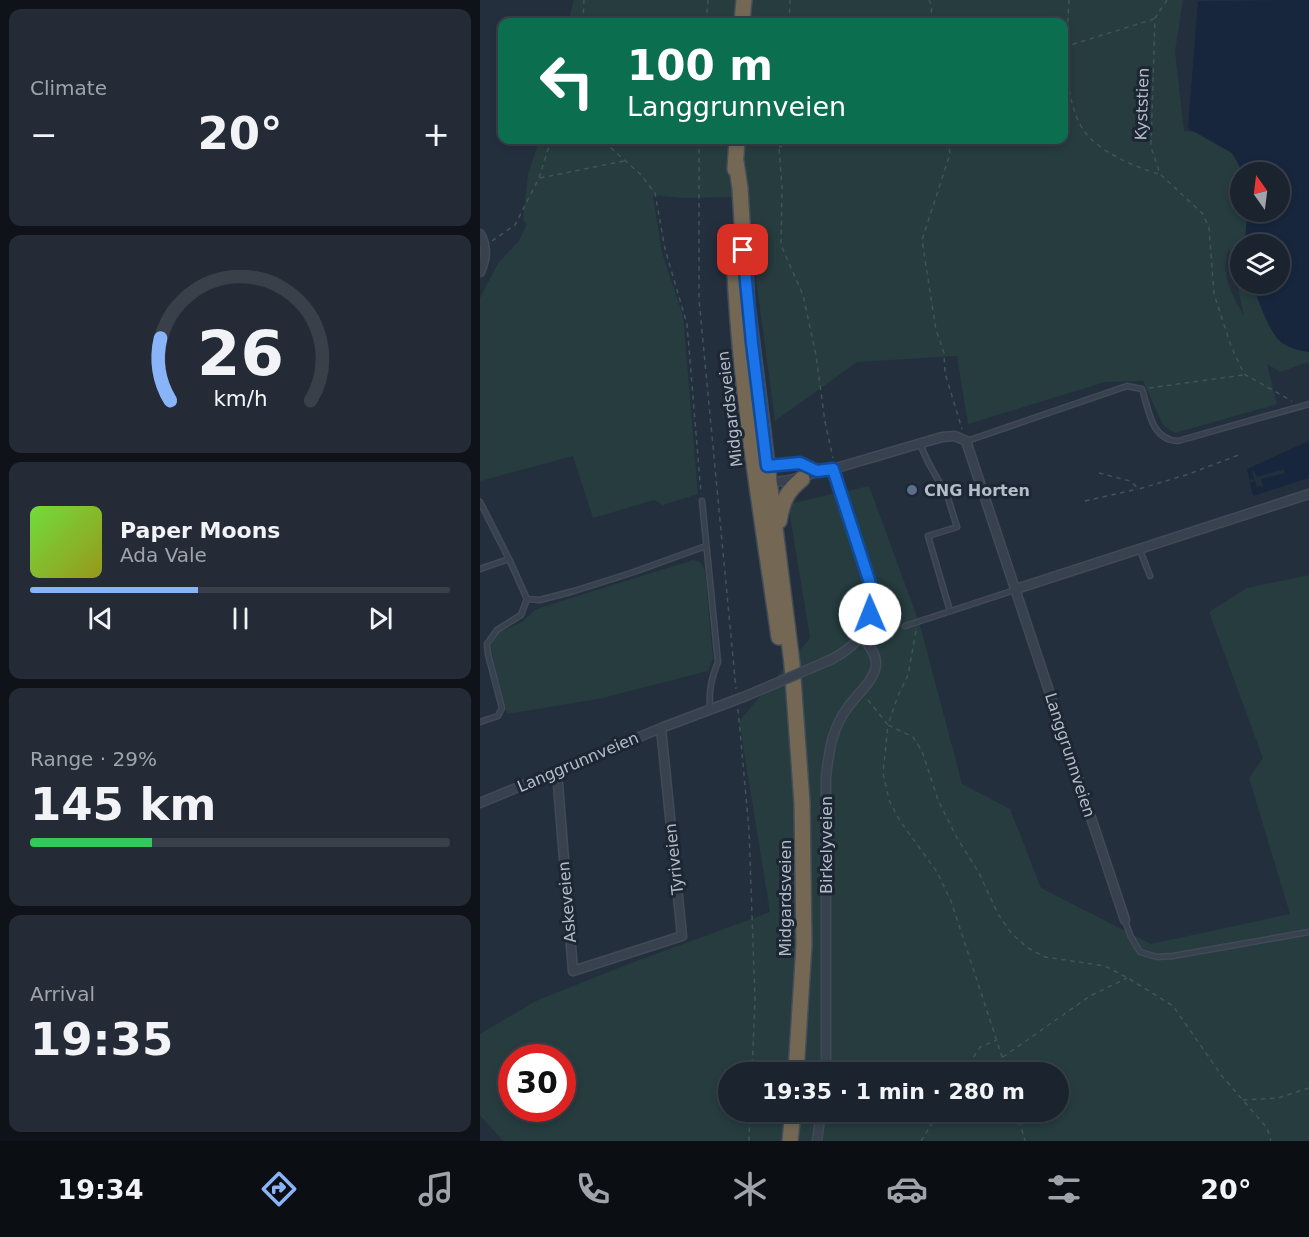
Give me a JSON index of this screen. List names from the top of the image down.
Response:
{
  "streets": {
    "highway": ["Midgardsveien"],
    "street": [
      "Langgrunnveien",
      "Birkelyveien",
      "Tyriveien",
      "Askeveien"
    ],
    "path": ["Kyststien"]
  },
  "crossings": [
    ["Langgrunnveien", "Birkelyveien"],
    ["Langgrunnveien", "Tyriveien"],
    ["Langgrunnveien", "Askeveien"],
    ["Tyriveien", "Askeveien"]
  ],
  "places": ["CNG Horten"],
  "north": "top",
  "page": {
    "tile": [
      "Climate",
      ["Range · 29%", "145 km"],
      ["Arrival", "19:35"]
    ],
    "turn": ["100 m", "Langgrunnveien"],
    "heat": ["−", "20°", "+"],
    "song": ["Paper Moons", "Ada Vale"],
    "limit": "30",
    "trip": "19:35 · 1 min · 280 m",
    "tabs": ["19:34", "20°"],
    "gauge": ["26", "km/h"]
  }
}
